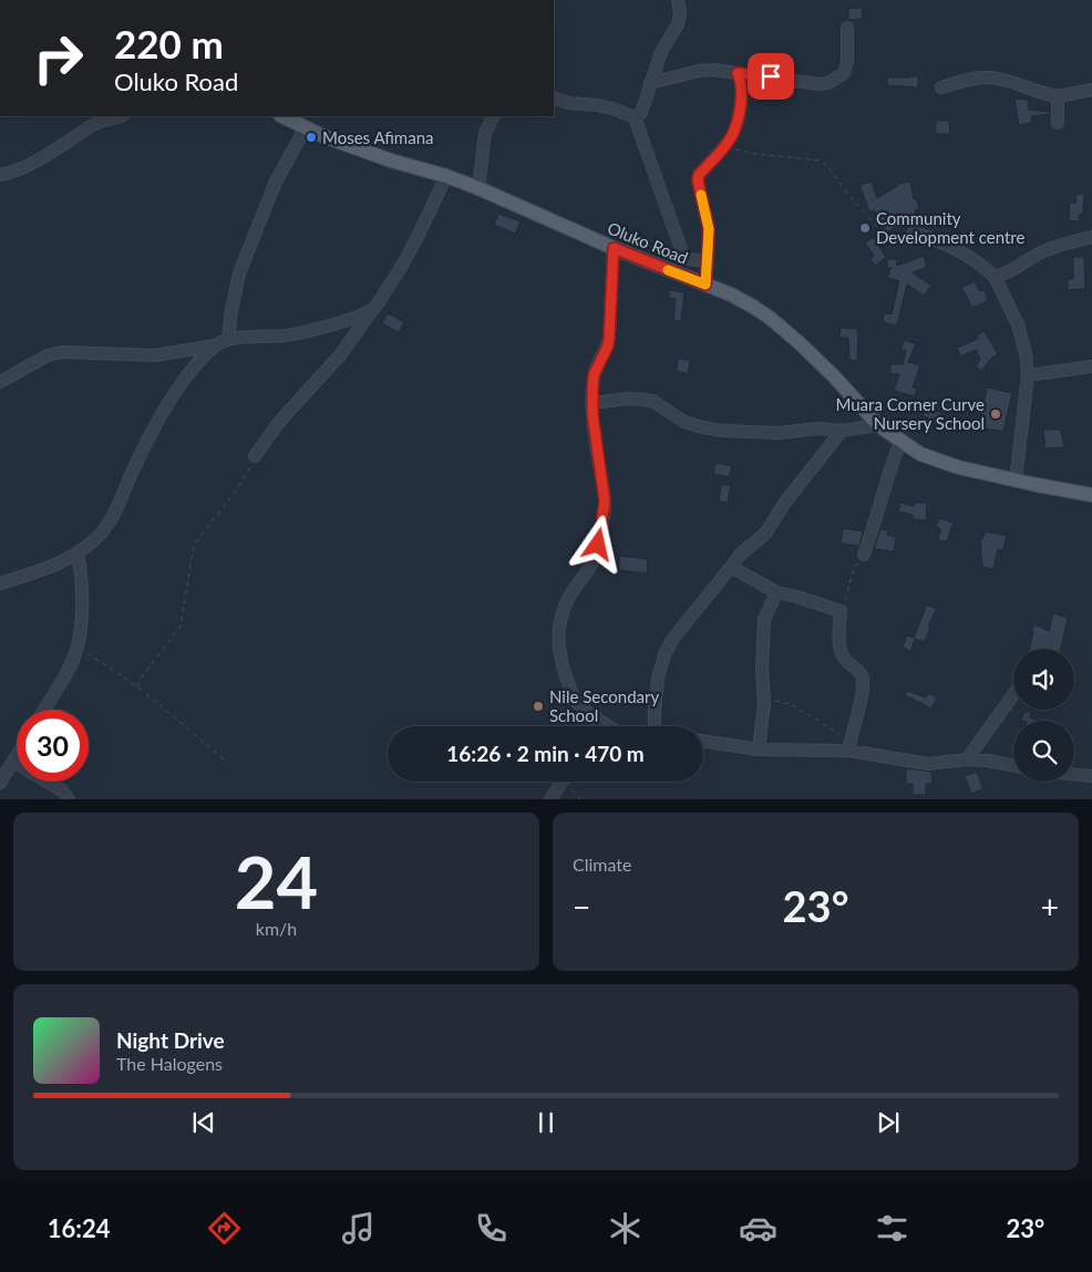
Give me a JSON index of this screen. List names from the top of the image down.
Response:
{
  "streets": {
    "main road": ["Oluko Road"]
  },
  "places": [
    "Moses Afimana",
    "Community Development centre",
    "Muara Corner Curve Nursery School",
    "Nile Secondary School"
  ],
  "page": {
    "turn": ["220 m", "Oluko Road"],
    "limit": "30",
    "trip": "16:26 · 2 min · 470 m",
    "tile": [
      ["24", "km/h"],
      "Climate"
    ],
    "heat": ["−", "23°", "+"],
    "song": ["Night Drive", "The Halogens"],
    "tabs": ["16:24", "23°"]
  }
}
